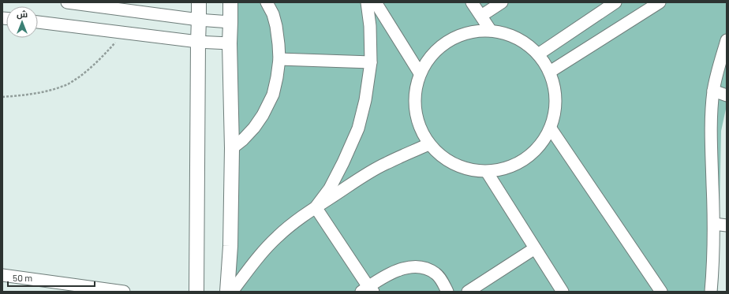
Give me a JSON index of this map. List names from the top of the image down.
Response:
{
  "scale_bar": "50 m",
  "north": "top"
}
